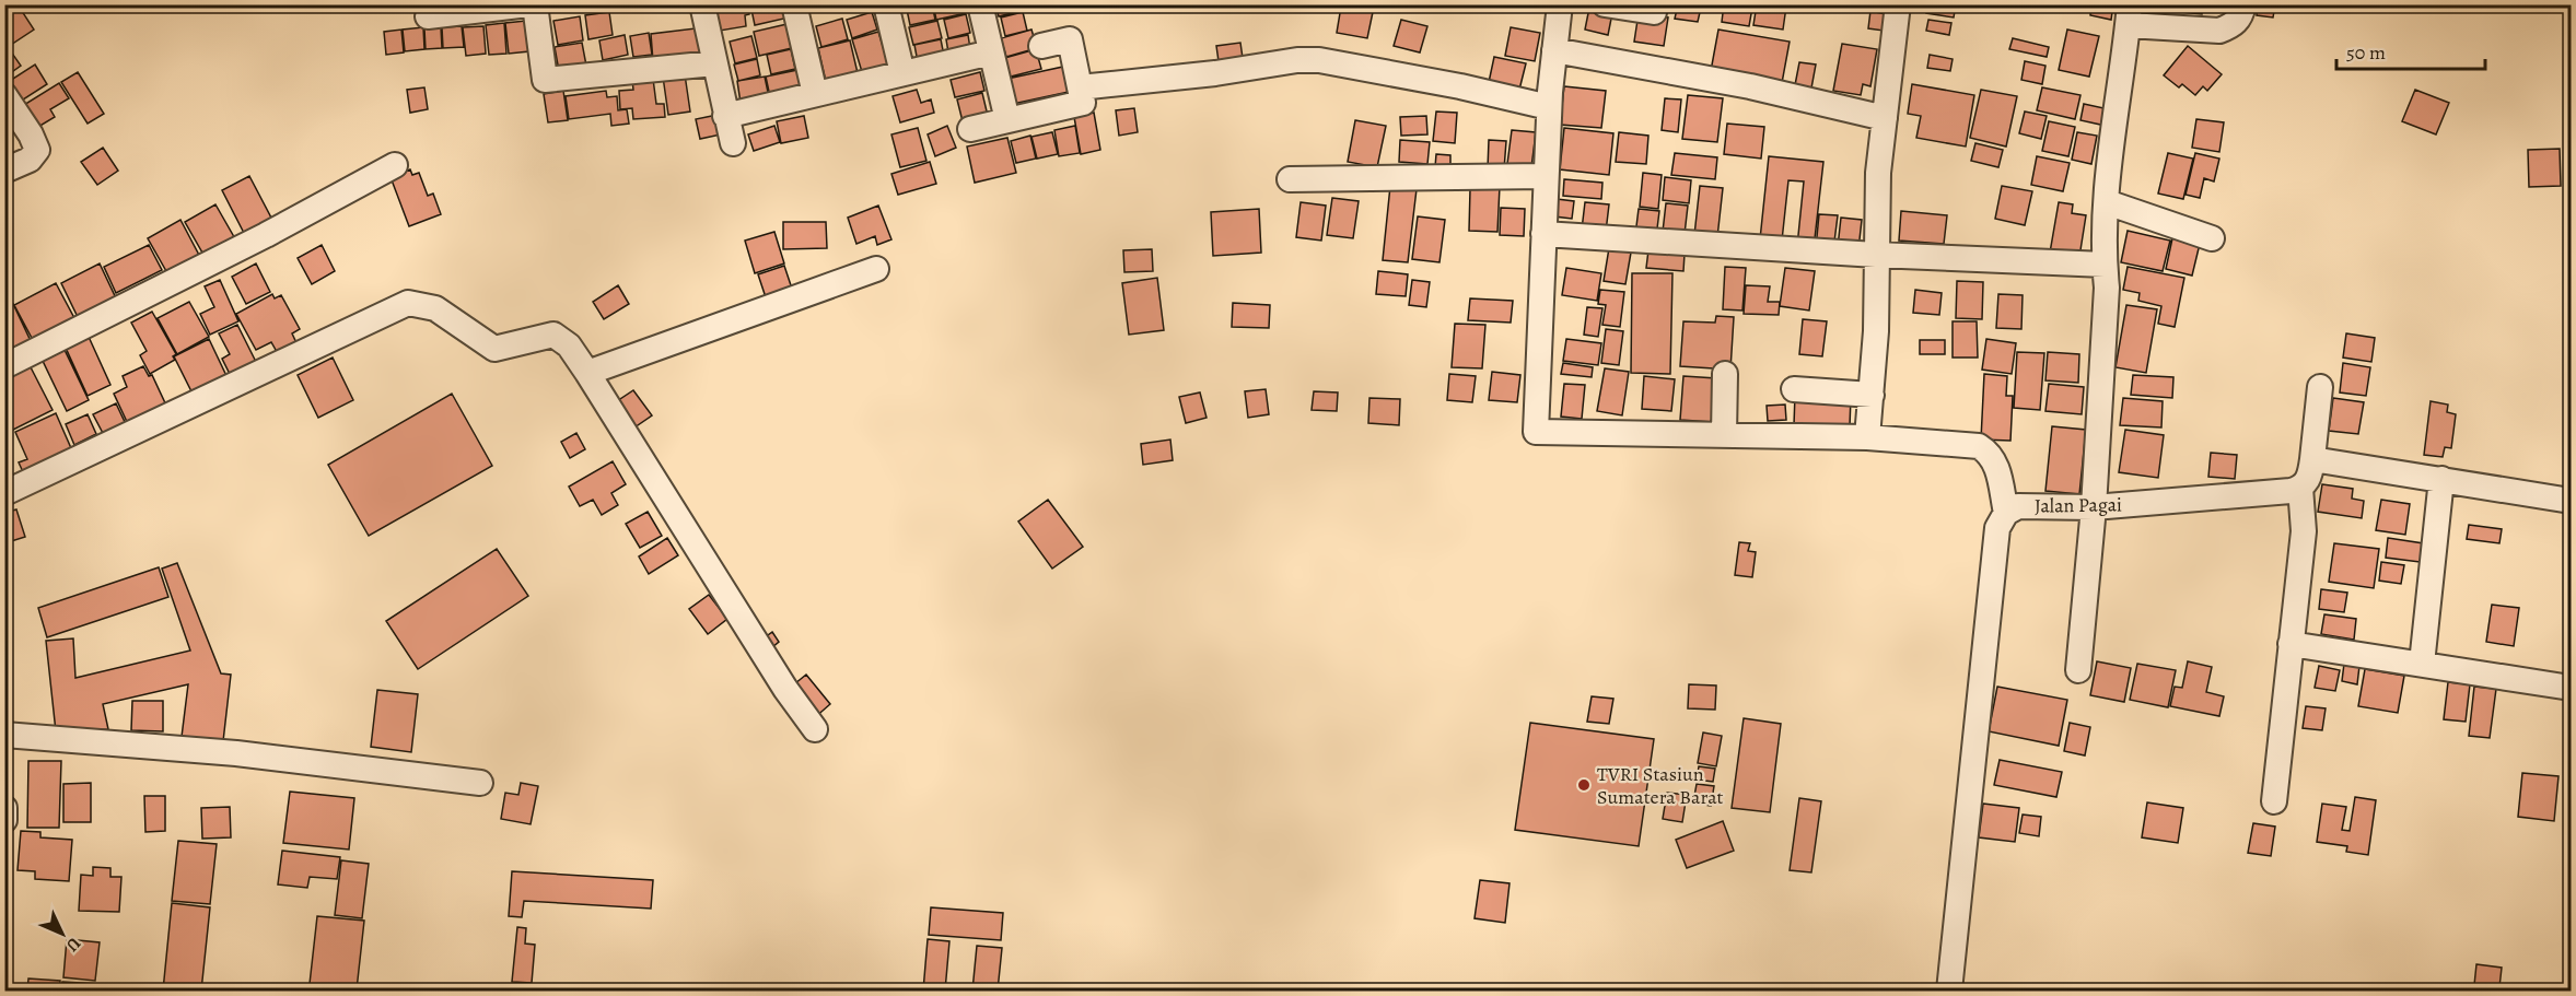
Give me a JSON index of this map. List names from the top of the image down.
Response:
{
  "streets": {
    "street": ["Jalan Pagai"]
  },
  "places": ["TVRI Stasiun Sumatera Barat"],
  "scale_bar": "50 m",
  "north": "bottom right"
}
